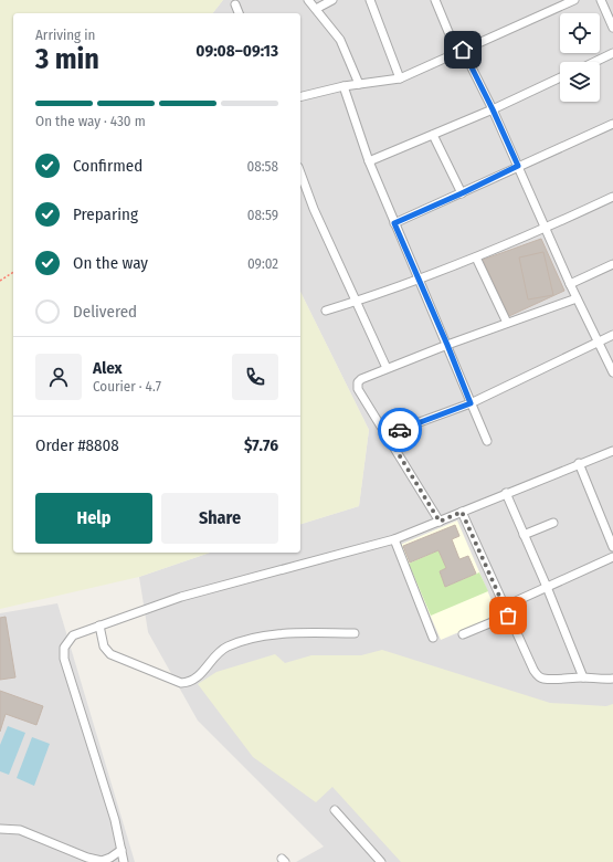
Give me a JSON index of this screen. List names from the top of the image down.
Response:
{
  "page": {
    "heading": ["3 min", "Arriving in", "09:08–09:13"],
    "panel": [
      "Alex",
      "Courier · 4.7",
      "Order #8808",
      "$7.76"
    ],
    "bar": "On the way · 430 m",
    "list": [
      ["Confirmed", "08:58"],
      ["Preparing", "08:59"],
      ["On the way", "09:02"],
      "Delivered"
    ],
    "buttons": ["Help", "Share"]
  }
}
